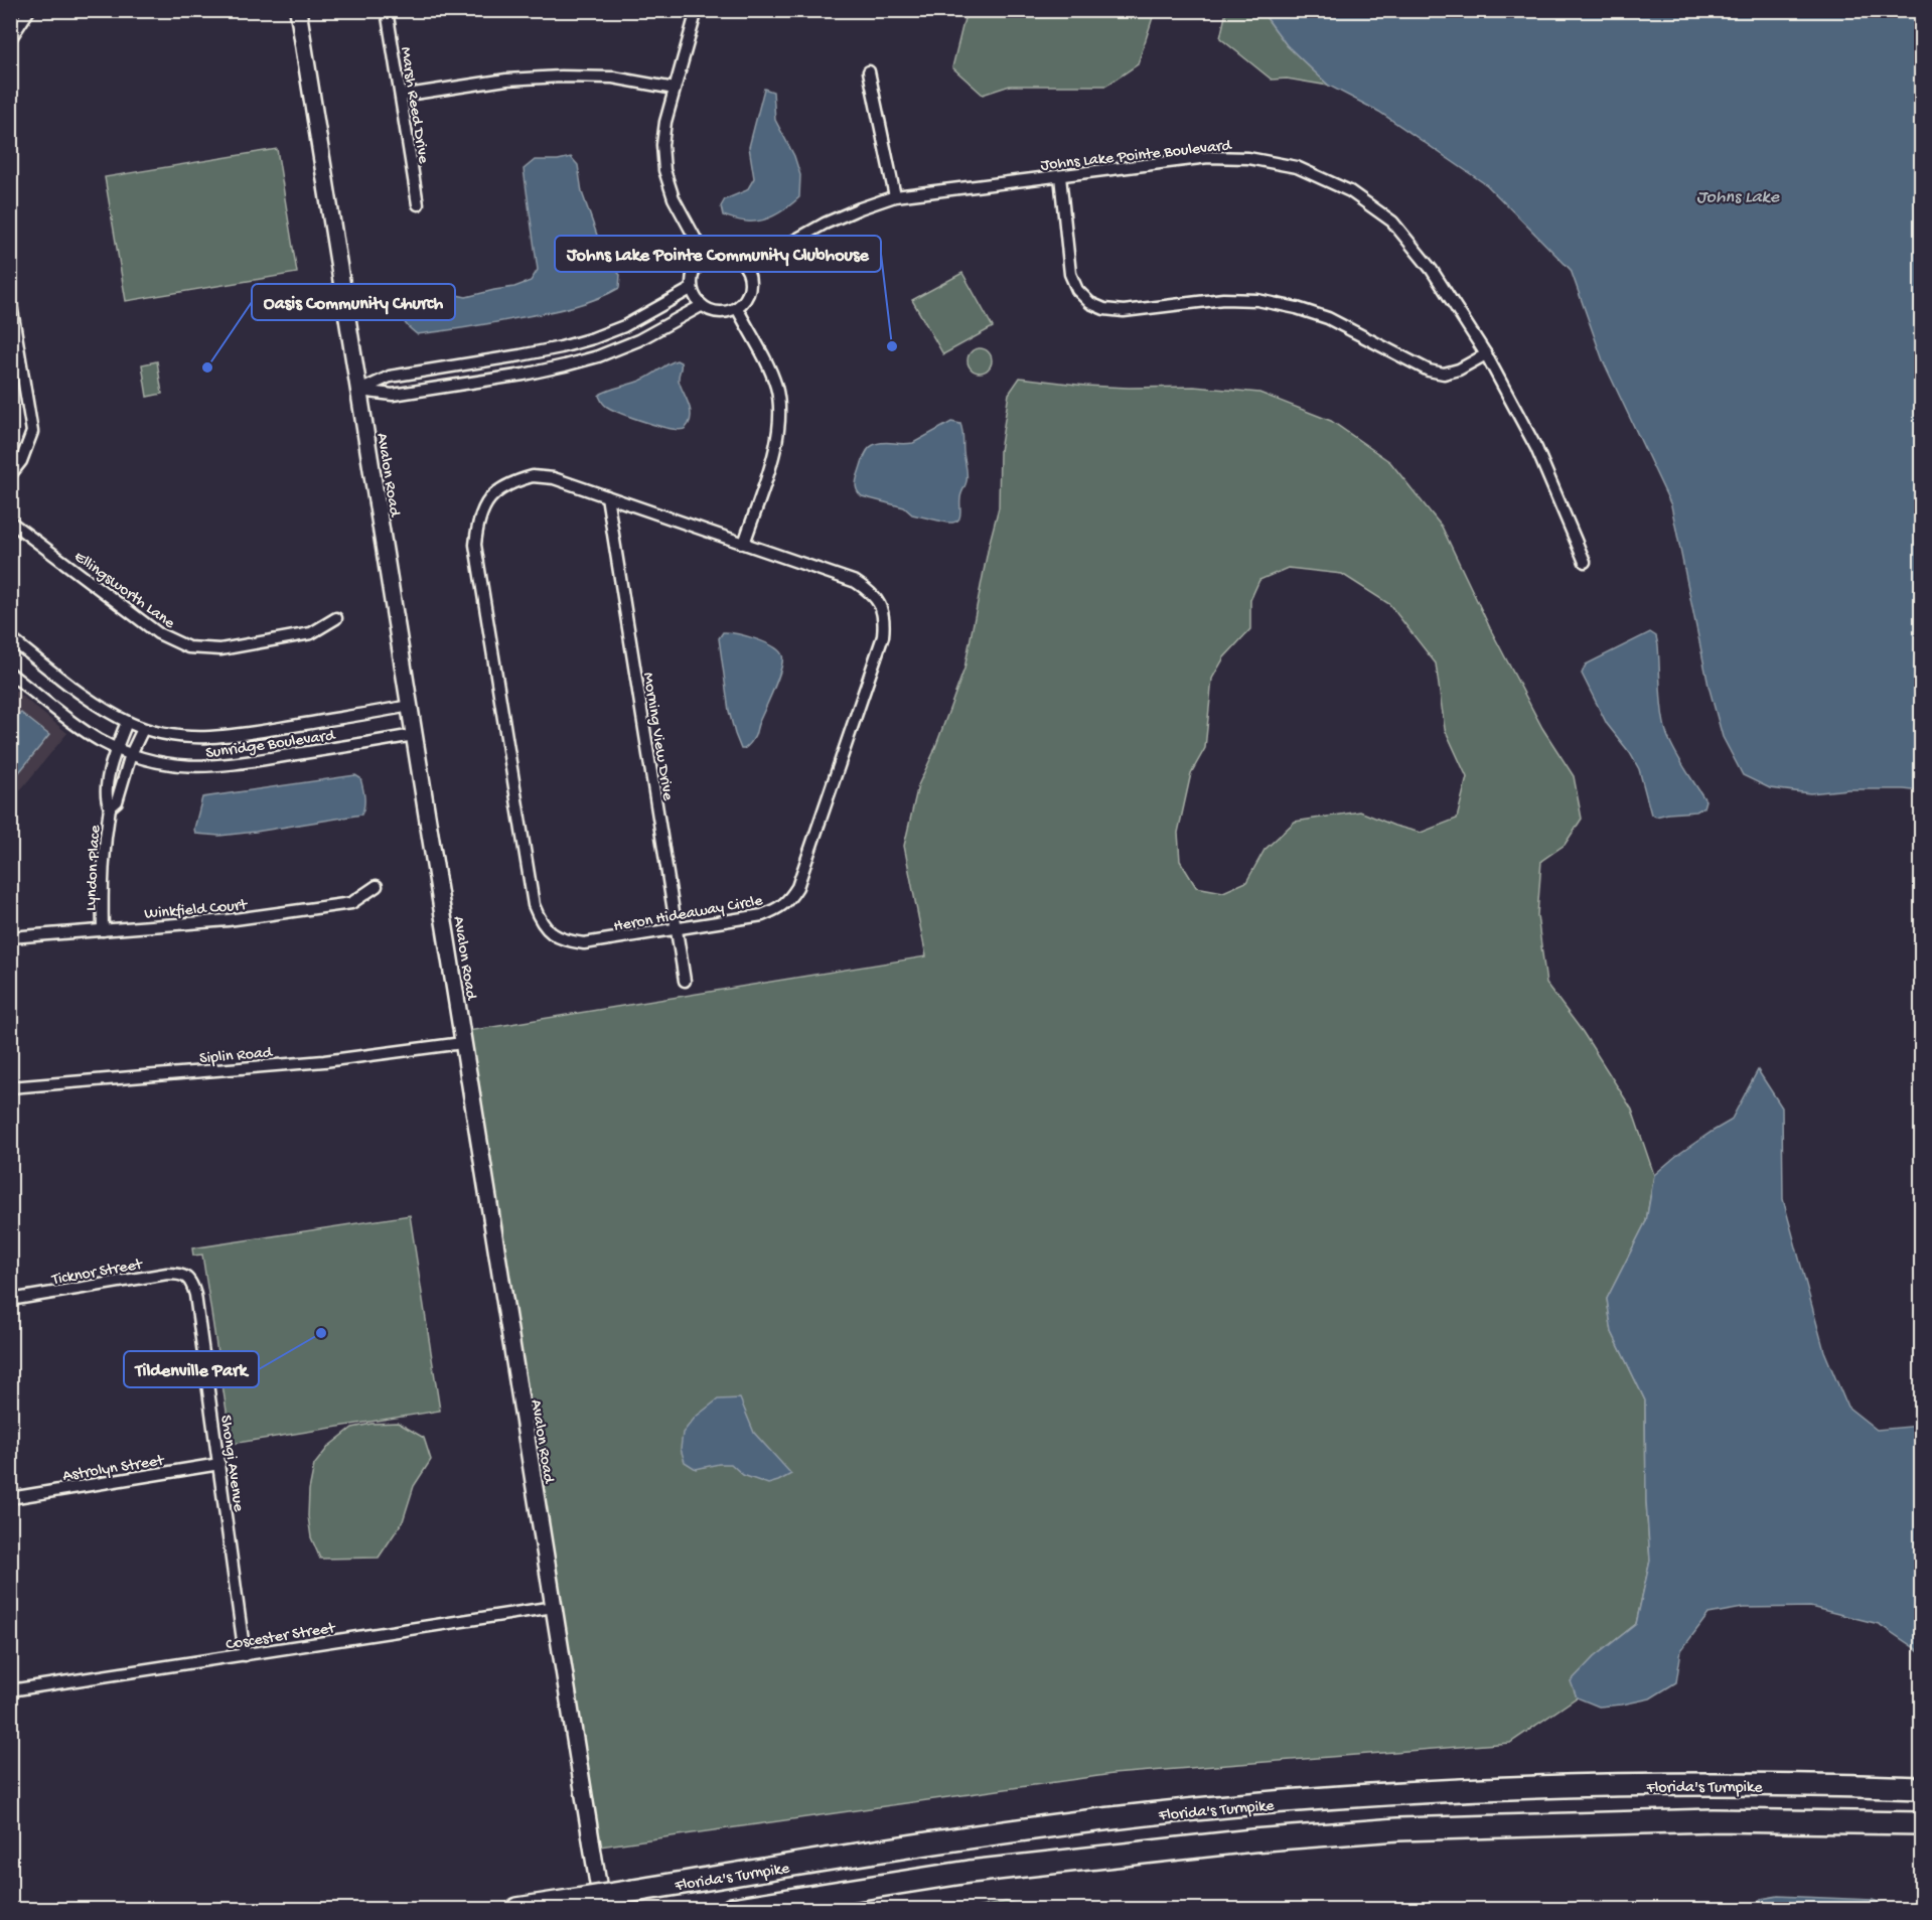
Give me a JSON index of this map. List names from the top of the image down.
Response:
{
  "streets": {
    "highway": ["Florida's Turnpike"],
    "main road": ["Avalon Road"],
    "street": [
      "Marsh Reed Drive",
      "Johns Lake Pointe Boulevard",
      "Ellingsworth Lane",
      "Morning View Drive",
      "Sunridge Boulevard",
      "Lyndon Place",
      "Winkfield Court",
      "Heron Hideaway Circle",
      "Siplin Road",
      "Ticknor Street",
      "Shongi Avenue",
      "Astrolyn Street",
      "Coscester Street"
    ]
  },
  "crossings": [
    ["Avalon Road", "Sunridge Boulevard"],
    ["Avalon Road", "Siplin Road"],
    ["Avalon Road", "Coscester Street"],
    ["Morning View Drive", "Heron Hideaway Circle"],
    ["Lyndon Place", "Winkfield Court"],
    ["Ticknor Street", "Shongi Avenue"],
    ["Shongi Avenue", "Astrolyn Street"],
    ["Shongi Avenue", "Coscester Street"]
  ],
  "water": ["Johns Lake"],
  "places": ["Johns Lake Pointe Community Clubhouse", "Oasis Community Church", "Tildenville Park"]
}
